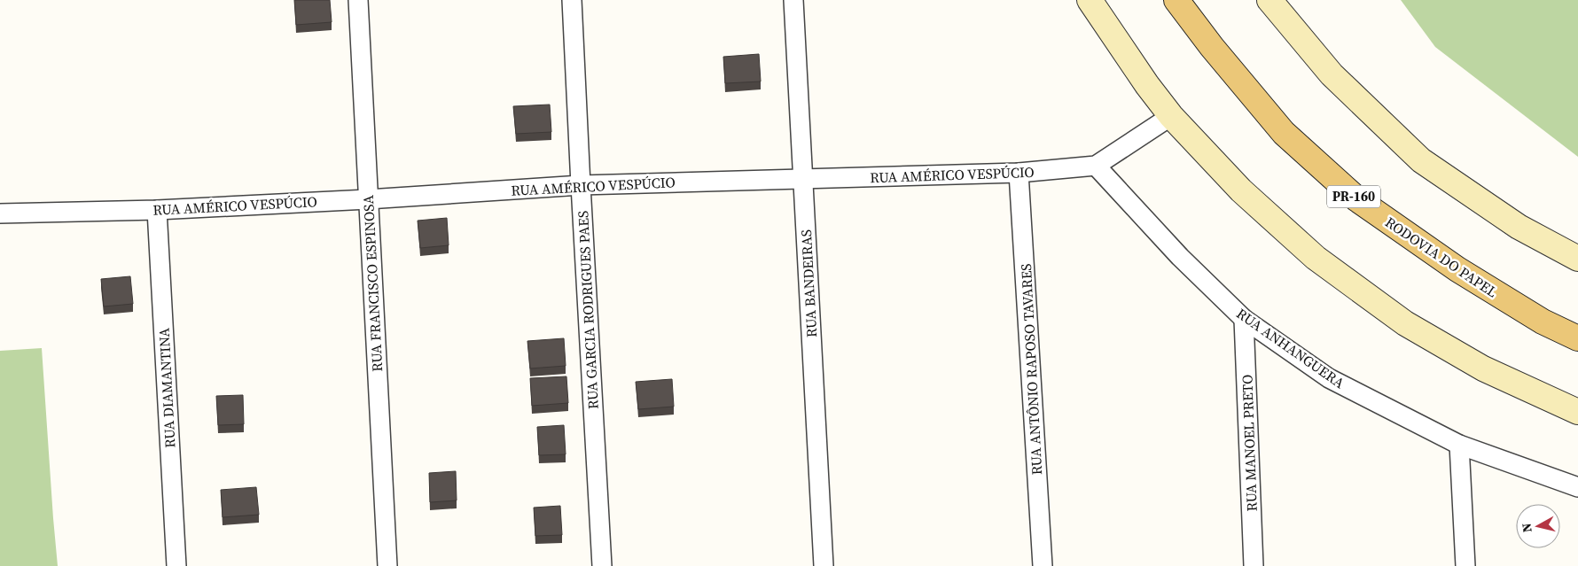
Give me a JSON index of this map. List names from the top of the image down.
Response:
{
  "streets": {
    "main road": ["PR-160", "RODOVIA DO PAPEL"],
    "street": [
      "RUA AMÉRICO VESPÚCIO",
      "RUA FRANCISCO ESPINOSA",
      "RUA BANDEIRAS",
      "RUA GARCIA RODRIGUES PAES",
      "RUA ANHANGUERA",
      "RUA ANTÔNIO RAPOSO TAVARES",
      "RUA DIAMANTINA",
      "RUA MANOEL PRETO"
    ]
  },
  "crossings": [
    ["RUA AMÉRICO VESPÚCIO", "RUA FRANCISCO ESPINOSA"],
    ["RUA AMÉRICO VESPÚCIO", "RUA BANDEIRAS"],
    ["RUA AMÉRICO VESPÚCIO", "RUA GARCIA RODRIGUES PAES"],
    ["RUA AMÉRICO VESPÚCIO", "RUA ANHANGUERA"],
    ["RUA AMÉRICO VESPÚCIO", "RUA ANTÔNIO RAPOSO TAVARES"],
    ["RUA AMÉRICO VESPÚCIO", "RUA DIAMANTINA"],
    ["RUA ANHANGUERA", "RUA MANOEL PRETO"]
  ],
  "north": "left"
}
